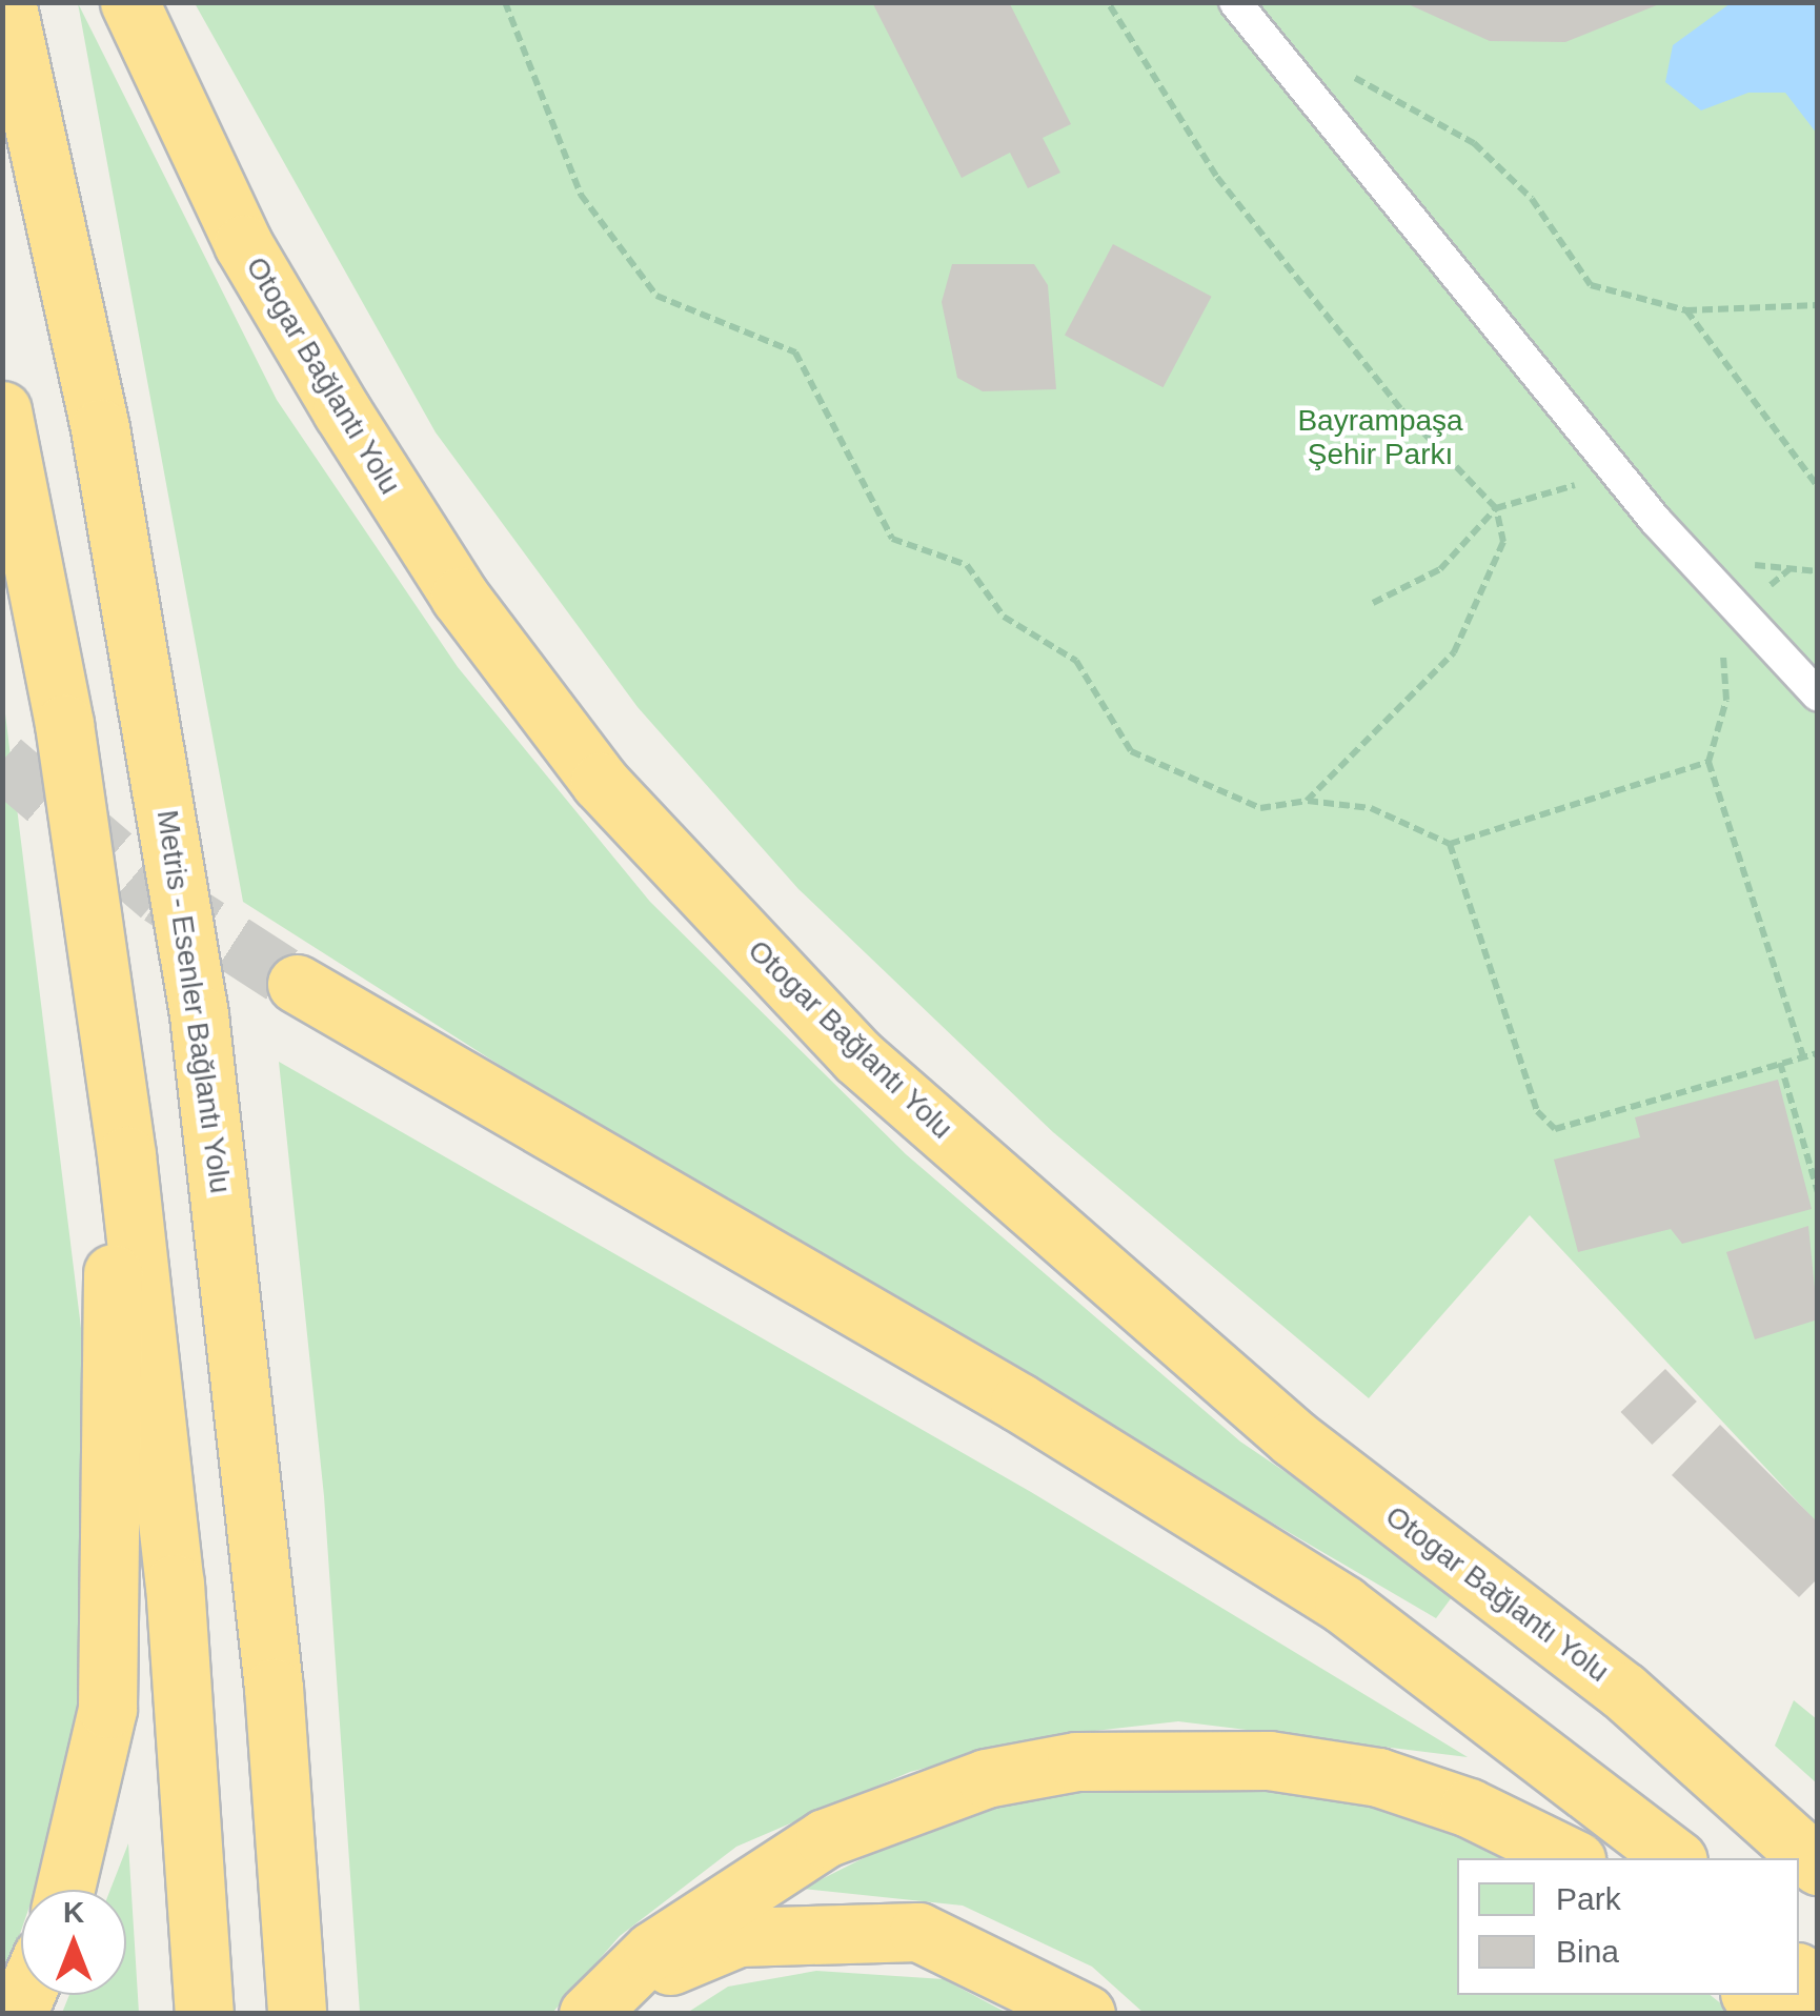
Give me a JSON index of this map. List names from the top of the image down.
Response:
{
  "streets": {
    "highway": ["Otogar Bağlantı Yolu", "Metris - Esenler Bağlantı Yolu"]
  },
  "parks": ["Bayrampaşa Şehir Parkı"],
  "legend": ["Park", "Bina"],
  "north": "top"
}
